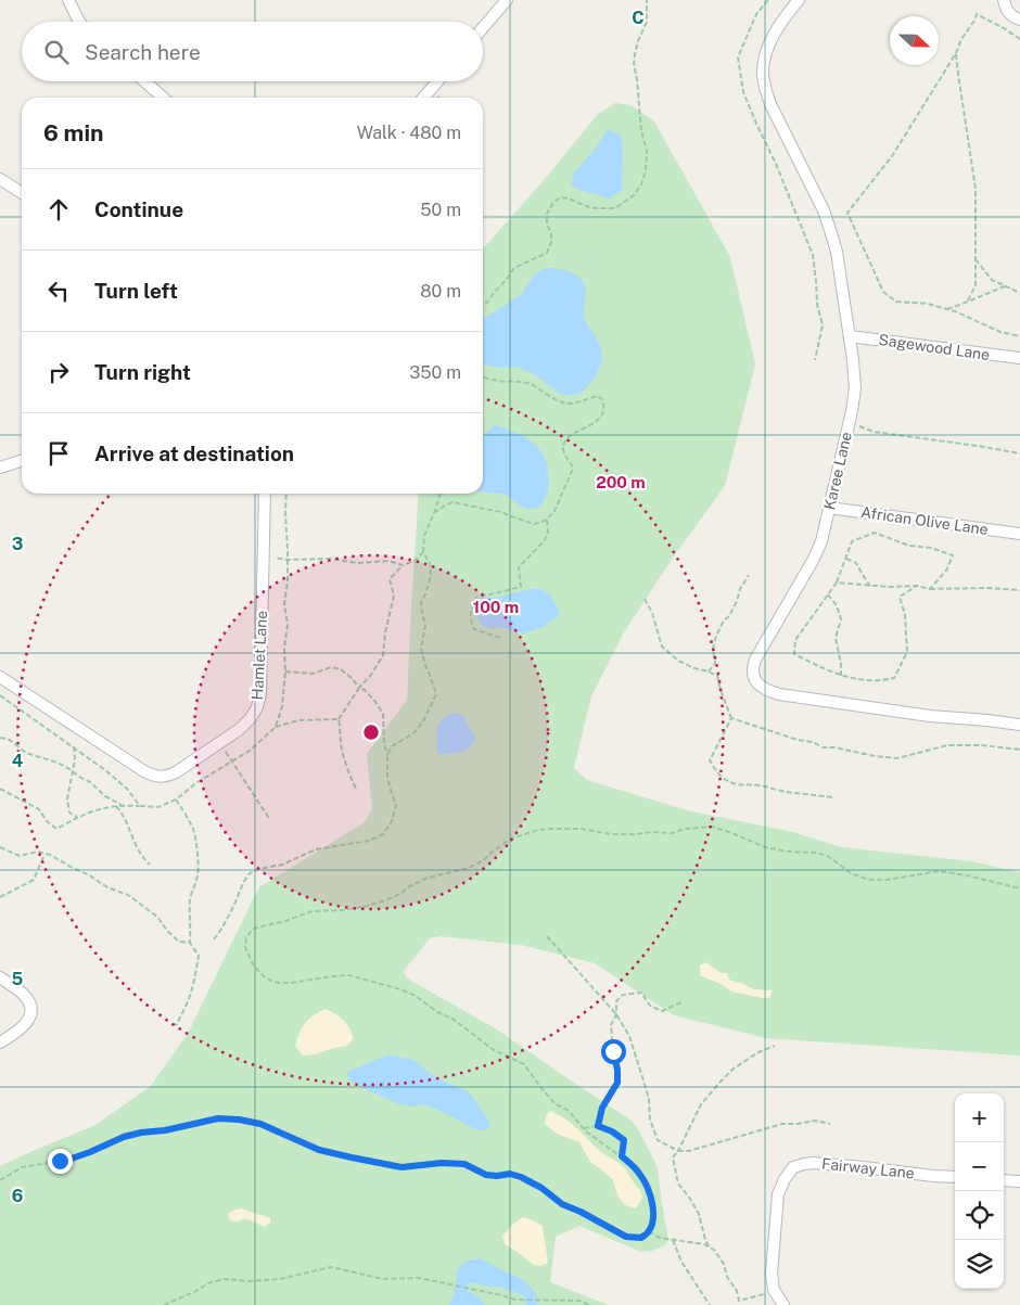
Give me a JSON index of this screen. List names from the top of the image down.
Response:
{
  "streets": {
    "street": [
      "Sagewood Lane",
      "Karee Lane",
      "African Olive Lane",
      "Hamlet Lane",
      "Fairway Lane"
    ]
  },
  "crossings": [
    ["Sagewood Lane", "Karee Lane"],
    ["Karee Lane", "African Olive Lane"]
  ],
  "north": "right",
  "page": {
    "search": "Search here",
    "heading": ["6 min", "Walk · 480 m"],
    "list": [
      ["Continue", "50 m"],
      ["Turn left", "80 m"],
      ["Turn right", "350 m"],
      "Arrive at destination"
    ],
    "map_buttons": ["+", "−"]
  },
  "grid": {
    "columns": ["C"],
    "rows": [
      "3",
      "4",
      "5",
      "6"
    ]
  },
  "rings": ["200 m", "100 m"]
}
